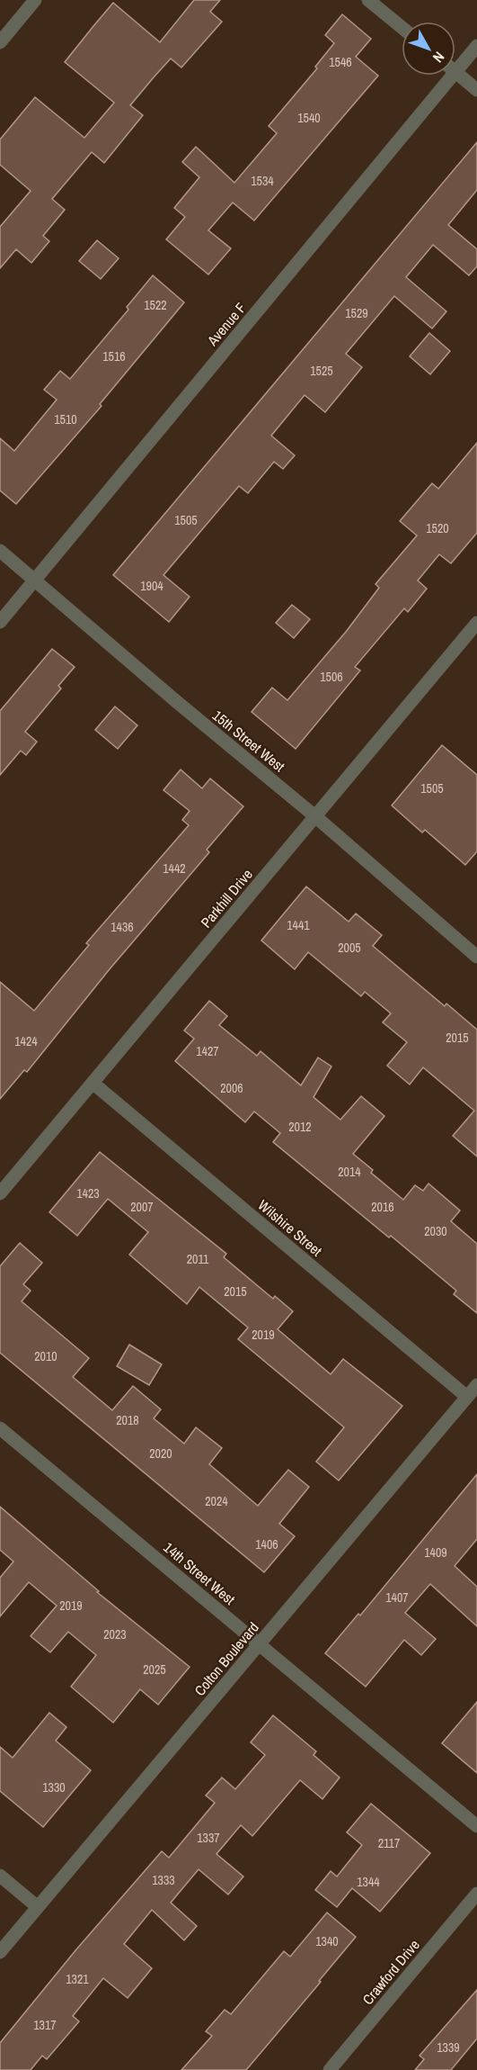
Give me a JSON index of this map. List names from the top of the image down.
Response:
{
  "streets": {
    "street": [
      "Avenue F",
      "15th Street West",
      "Parkhill Drive",
      "Wilshire Street",
      "14th Street West",
      "Colton Boulevard",
      "Crawford Drive"
    ]
  },
  "crossings": [
    ["Avenue F", "15th Street West"],
    ["15th Street West", "Parkhill Drive"],
    ["Parkhill Drive", "Wilshire Street"],
    ["Wilshire Street", "Colton Boulevard"],
    ["14th Street West", "Colton Boulevard"]
  ],
  "house_numbers": [
    "1546",
    "1540",
    "1534",
    "1522",
    "1529",
    "1516",
    "1525",
    "1510",
    "1505",
    "1520",
    "1904",
    "1506",
    "1505",
    "1442",
    "1441",
    "1436",
    "2005",
    "2015",
    "1424",
    "1427",
    "2006",
    "2012",
    "2014",
    "1423",
    "2007",
    "2016",
    "2030",
    "2011",
    "2015",
    "2019",
    "2010",
    "2018",
    "2020",
    "2024",
    "1406",
    "1409",
    "1407",
    "2019",
    "2023",
    "2025",
    "1330",
    "1337",
    "2117",
    "1333",
    "1344",
    "1340",
    "1321",
    "1317",
    "1339"
  ],
  "north": "bottom right"
}
